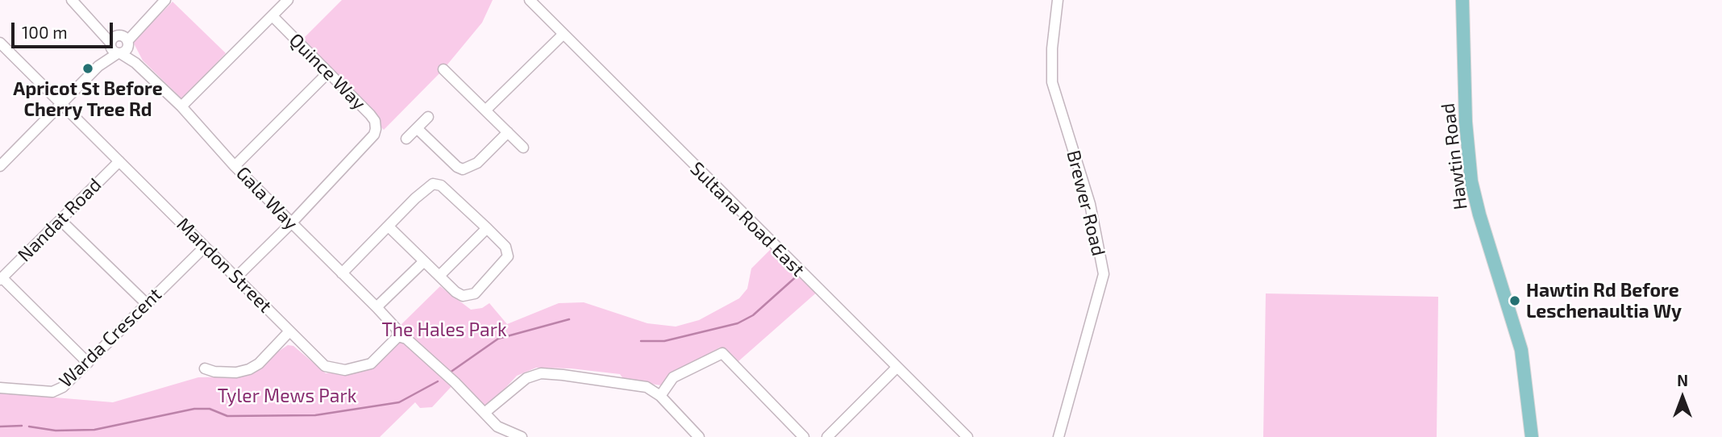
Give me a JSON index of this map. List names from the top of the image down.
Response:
{
  "streets": {
    "main road": ["Hawtin Road"],
    "street": [
      "Quince Way",
      "Gala Way",
      "Brewer Road",
      "Sultana Road East",
      "Nandat Road",
      "Mandon Street",
      "Warda Crescent"
    ]
  },
  "crossings": [
    ["Quince Way", "Gala Way"],
    ["Quince Way", "Mandon Street"],
    ["Gala Way", "Mandon Street"],
    ["Nandat Road", "Mandon Street"],
    ["Mandon Street", "Warda Crescent"]
  ],
  "parks": ["The Hales Park", "Tyler Mews Park"],
  "places": ["Apricot St Before Cherry Tree Rd", "Hawtin Rd Before Leschenaultia Wy"],
  "scale_bar": "100 m",
  "north": "top"
}
